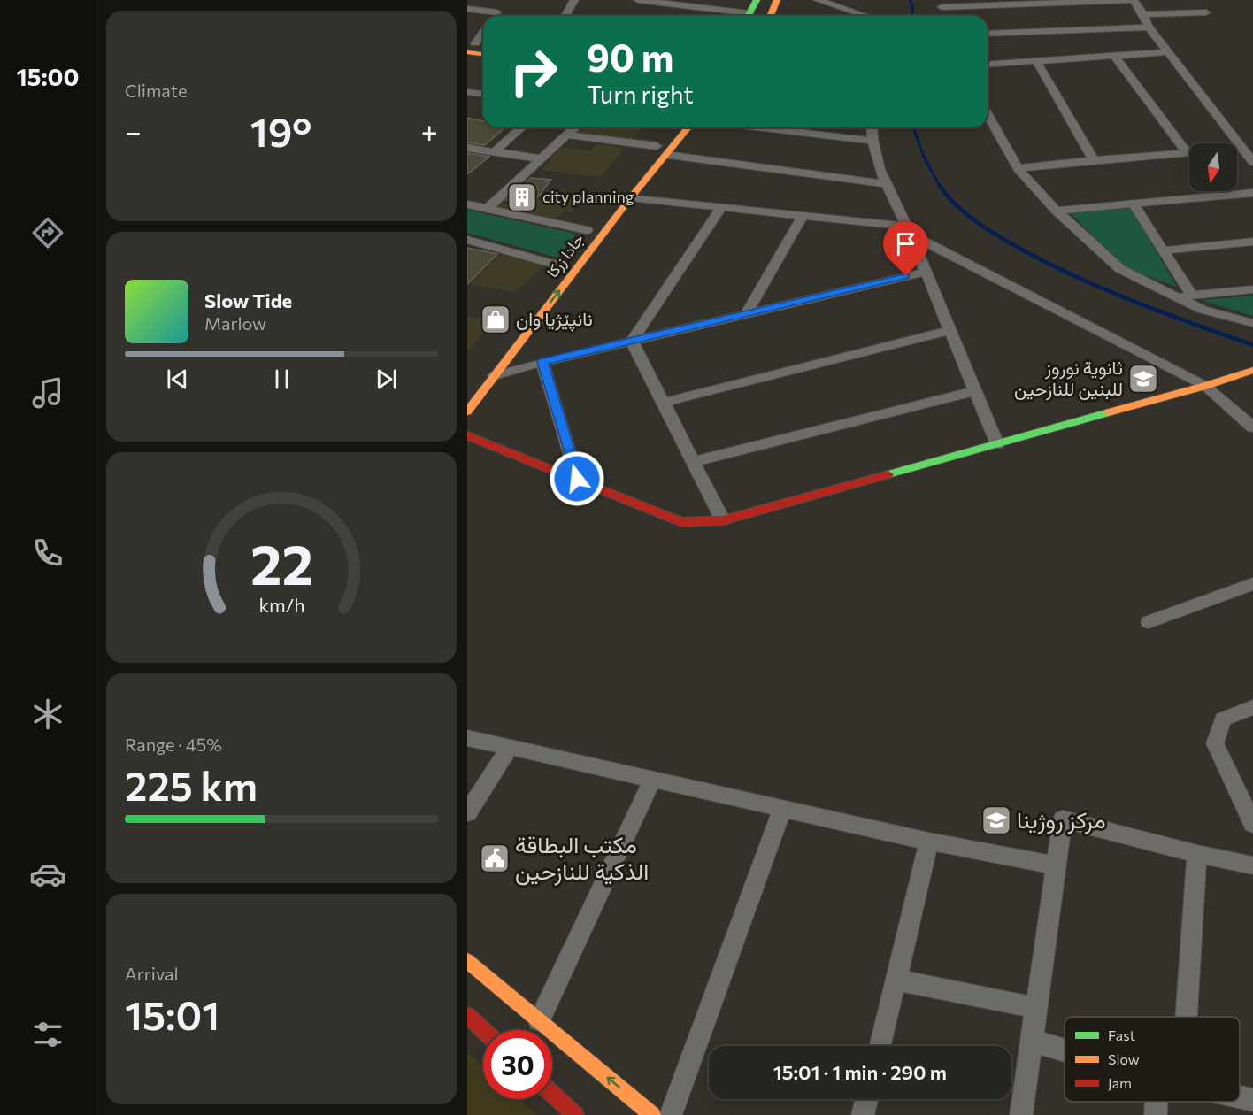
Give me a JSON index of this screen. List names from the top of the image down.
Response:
{
  "streets": {
    "main road": ["جادا زرکا"]
  },
  "one_way": ["جادا زرکا"],
  "places": {
    "building": ["city planning"],
    "shop": ["نانپێژیا وان"],
    "school or university": ["ثانوية نوروز للبنين للنازحين", "مركز روژينا"],
    "public building": ["مكتب البطاقة الذكية للنازحين"]
  },
  "legend": ["Fast", "Slow", "Jam"],
  "north": "bottom",
  "page": {
    "tabs": "15:00",
    "tile": [
      "Climate",
      ["Range · 45%", "225 km"],
      ["Arrival", "15:01"]
    ],
    "turn": ["90 m", "Turn right"],
    "heat": ["−", "19°", "+"],
    "song": ["Slow Tide", "Marlow"],
    "limit": "30",
    "trip": "15:01 · 1 min · 290 m",
    "gauge": ["22", "km/h"]
  }
}
